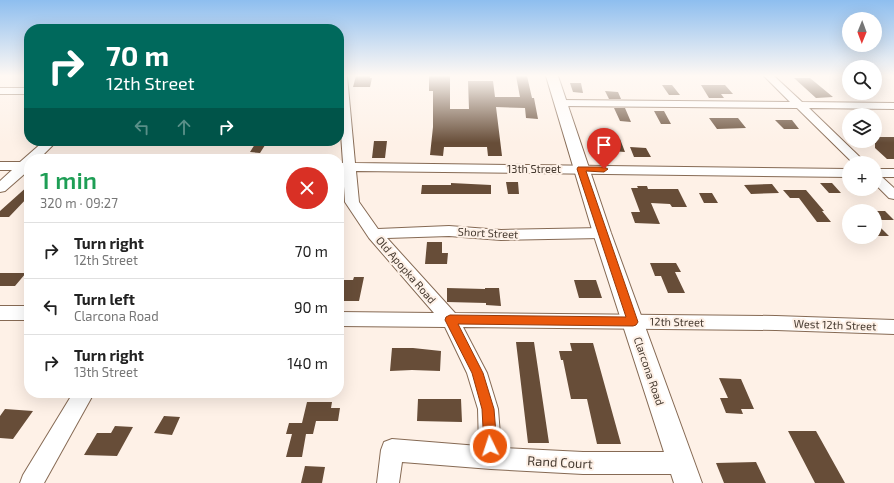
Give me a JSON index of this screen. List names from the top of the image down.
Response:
{
  "streets": {
    "main road": ["Clarcona Road"],
    "street": [
      "13th Street",
      "Short Street",
      "Old Apopka Road",
      "12th Street",
      "West 12th Street",
      "Rand Court"
    ]
  },
  "crossings": [
    ["13th Street", "Old Apopka Road"],
    ["13th Street", "Clarcona Road"],
    ["Short Street", "Old Apopka Road"],
    ["Short Street", "Clarcona Road"],
    ["Old Apopka Road", "12th Street"],
    ["Old Apopka Road", "Rand Court"],
    ["12th Street", "West 12th Street"],
    ["12th Street", "Clarcona Road"],
    ["Clarcona Road", "Rand Court"]
  ],
  "north": "bottom",
  "page": {
    "map_buttons": ["+", "−"],
    "turn": ["70 m", "12th Street"],
    "heading": ["1 min", "320 m · 09:27"],
    "list": [
      {
        "name": "Turn right",
        "note": "12th Street",
        "value": "70 m"
      },
      {
        "name": "Turn left",
        "note": "Clarcona Road",
        "value": "90 m"
      },
      {
        "name": "Turn right",
        "note": "13th Street",
        "value": "140 m"
      }
    ]
  }
}
